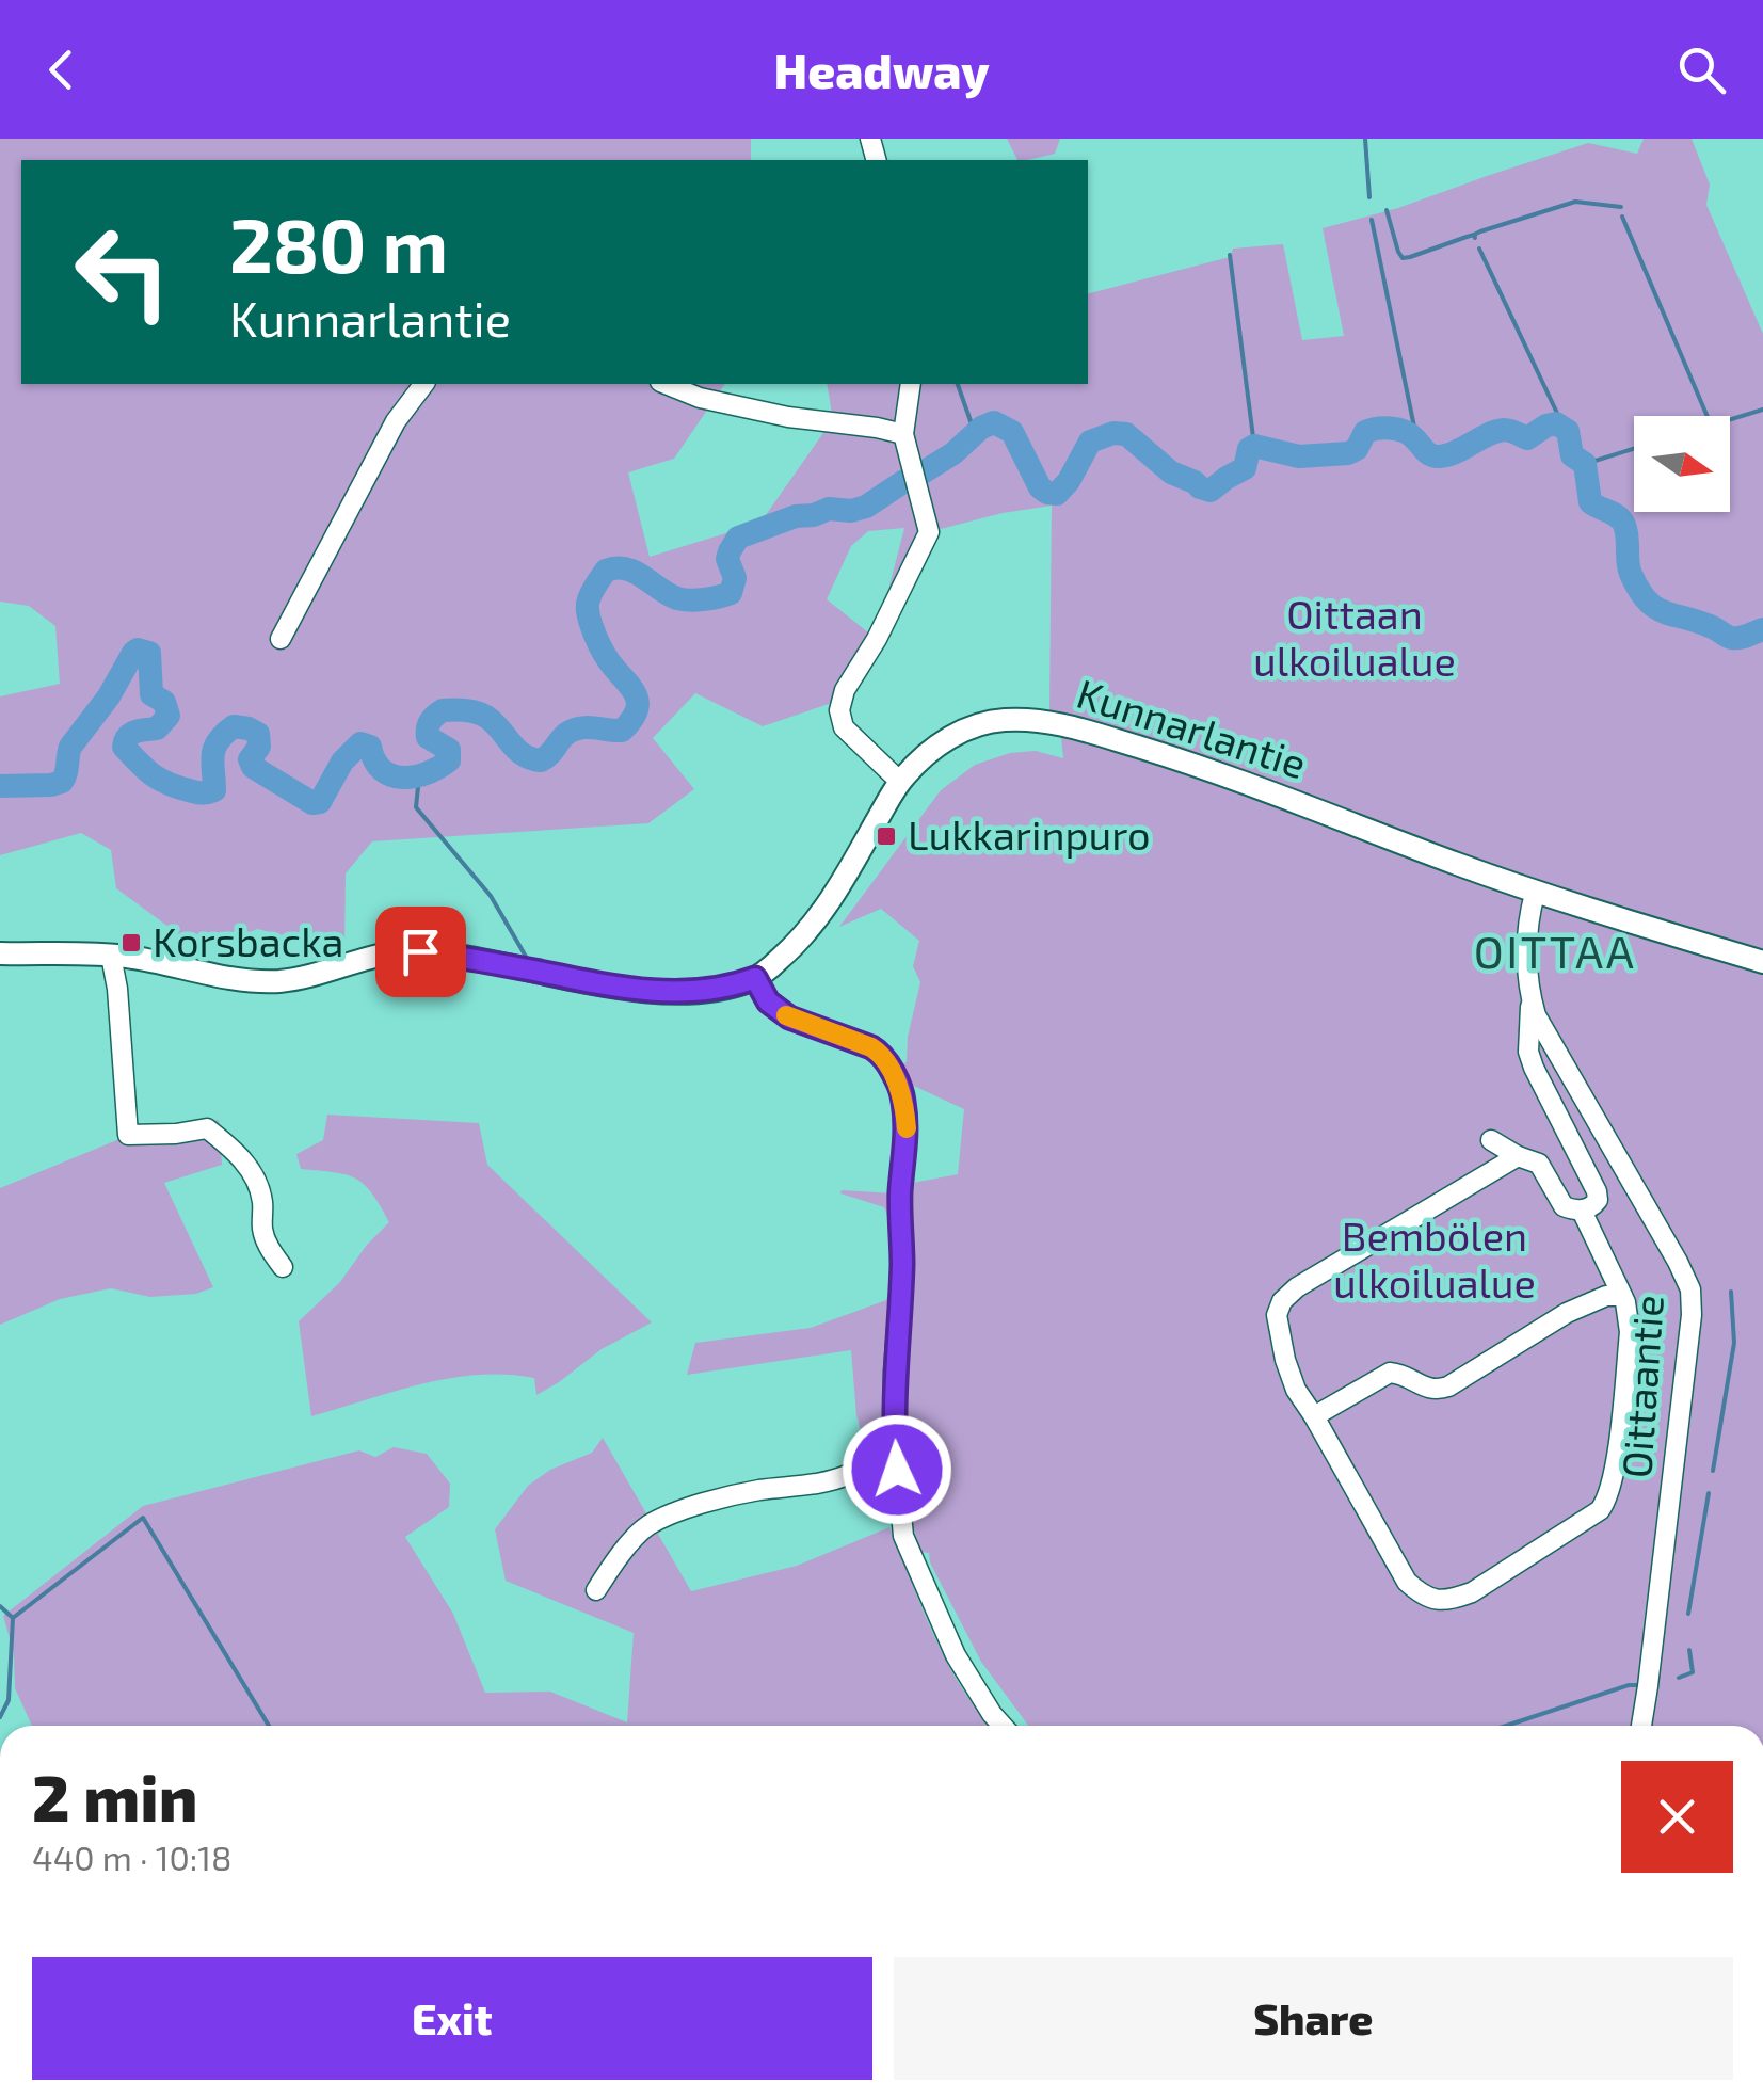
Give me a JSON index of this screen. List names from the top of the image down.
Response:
{
  "streets": {
    "main road": ["Kunnarlantie"],
    "street": ["Oittaantie"]
  },
  "crossings": [
    ["Kunnarlantie", "Oittaantie"]
  ],
  "districts": ["OITTAA"],
  "parks": ["Oittaan ulkoilualue", "Bembölen ulkoilualue"],
  "places": {
    "transit": ["Lukkarinpuro", "Korsbacka"]
  },
  "north": "right",
  "page": {
    "header": "Headway",
    "turn": ["280 m", "Kunnarlantie"],
    "heading": ["2 min", "440 m · 10:18"],
    "buttons": ["Exit", "Share"]
  }
}
